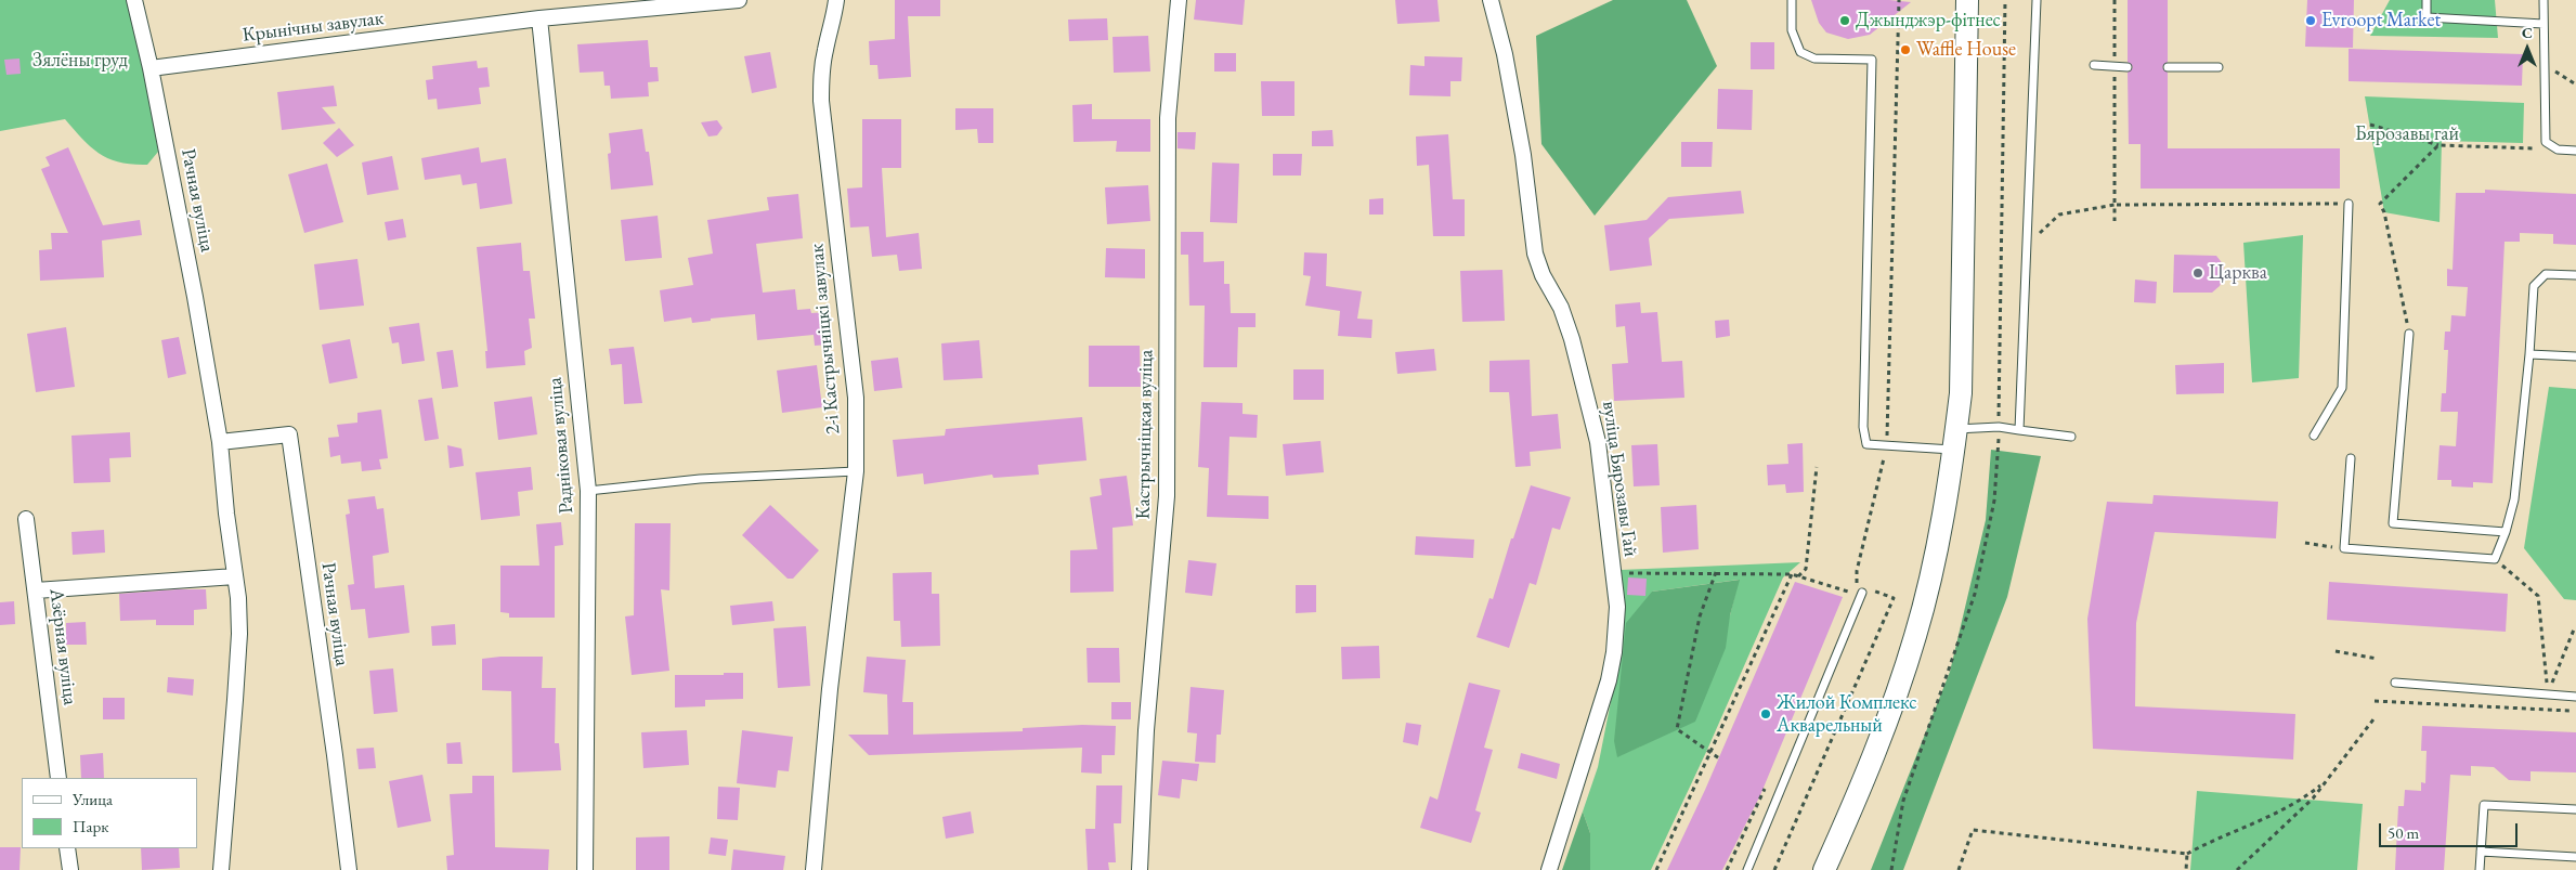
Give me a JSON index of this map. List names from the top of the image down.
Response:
{
  "streets": {
    "street": [
      "Крынічны завулак",
      "Рачная вуліца",
      "2-і Кастрычніцкі завулак",
      "Кастрычніцкая вуліца",
      "Радніковая вуліца",
      "вуліца Бярозавы Гай",
      "Азёрная вуліца"
    ]
  },
  "crossings": [
    ["Крынічны завулак", "Рачная вуліца"],
    ["Крынічны завулак", "Радніковая вуліца"]
  ],
  "parks": ["Зялёны груд", "Бярозавы гай"],
  "places": [
    "Джынджэр-фітнес",
    "Evroopt Market",
    "Waffle House",
    "Царква",
    "Жилой Комплекс Акварельный"
  ],
  "legend": ["Улица", "Парк"],
  "scale_bar": "50 m",
  "north": "top"
}
